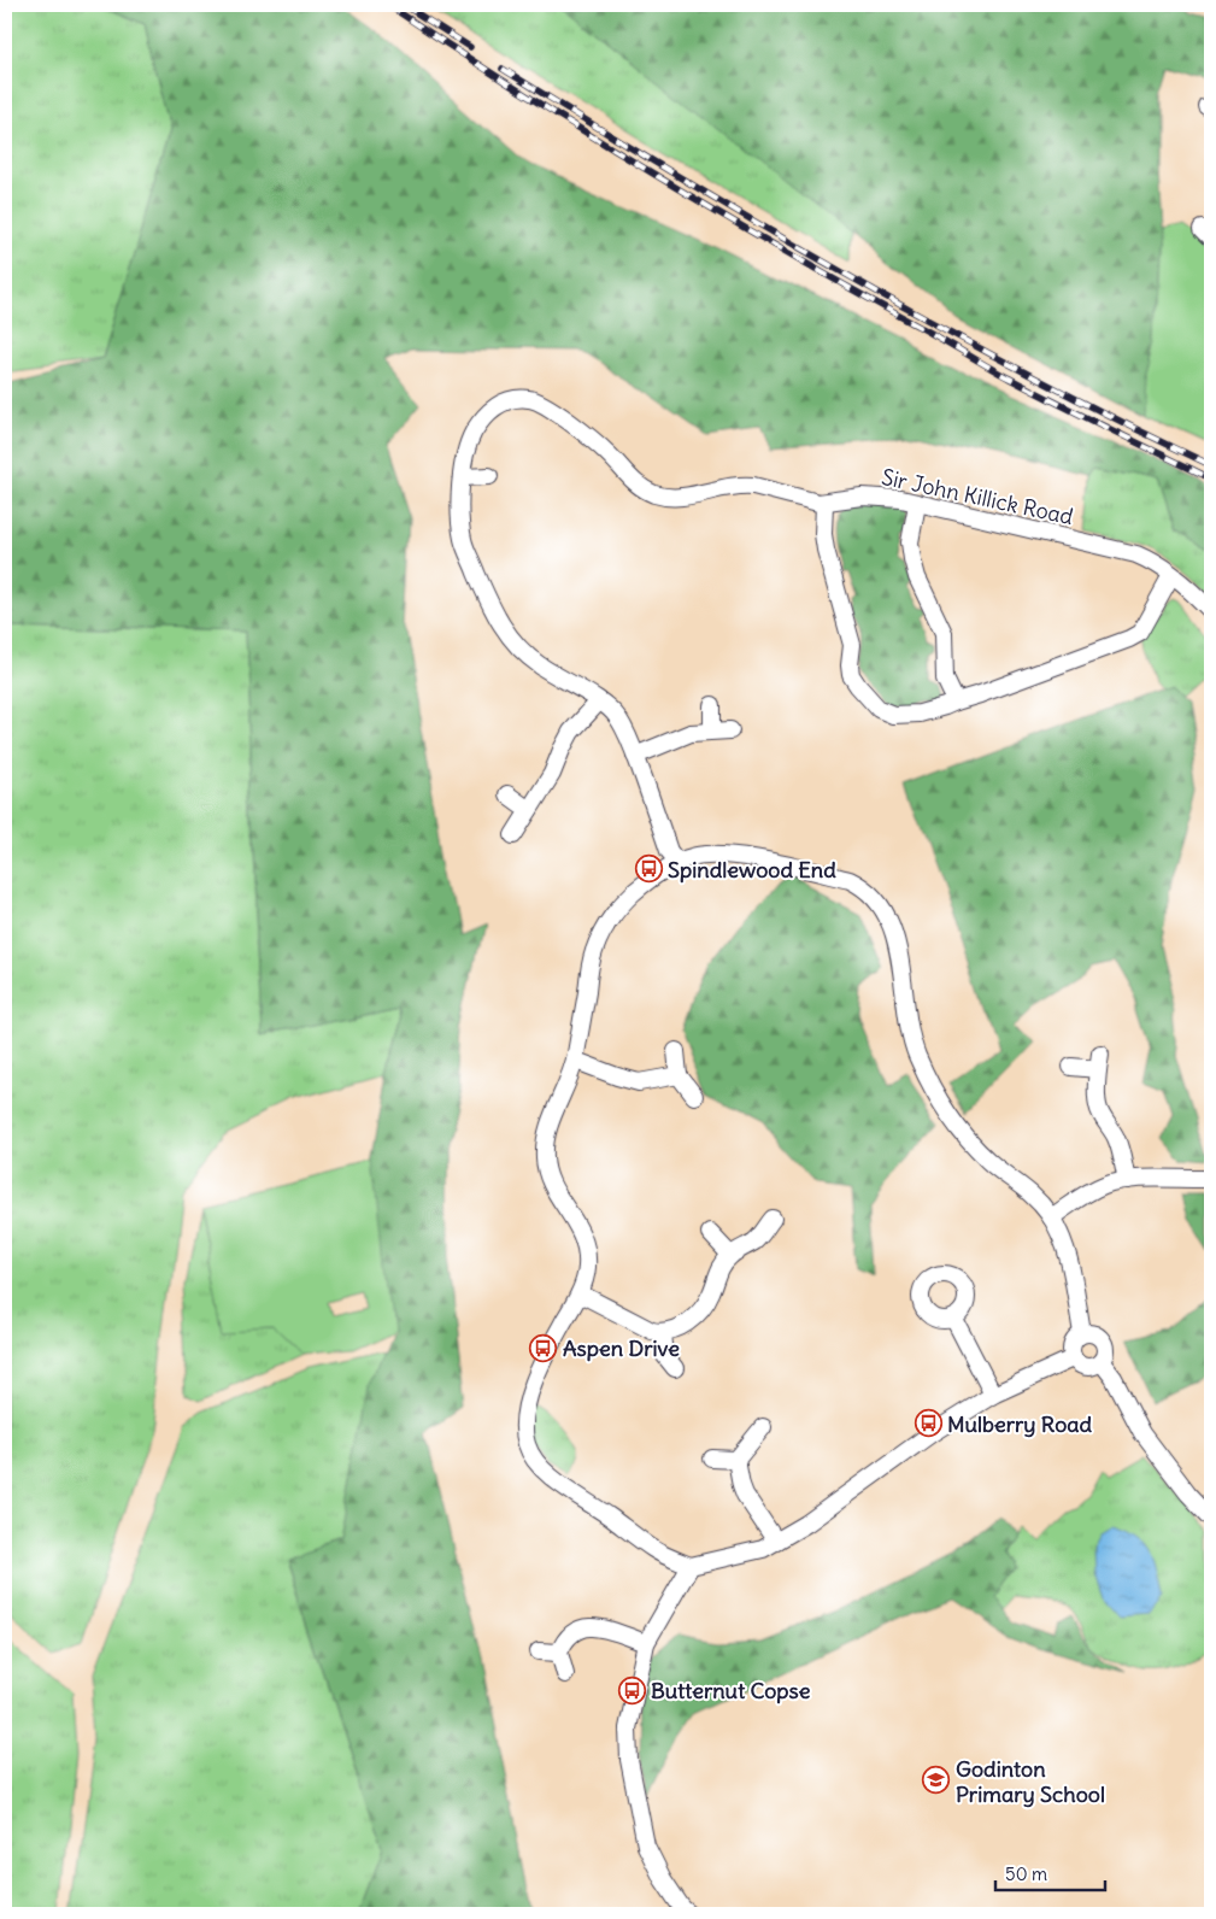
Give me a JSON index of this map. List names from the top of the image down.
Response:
{
  "streets": {
    "street": ["Sir John Killick Road"]
  },
  "places": {
    "bus stop": [
      "Spindlewood End",
      "Aspen Drive",
      "Mulberry Road",
      "Butternut Copse"
    ],
    "school or university": ["Godinton Primary School"]
  },
  "scale_bar": "50 m"
}
